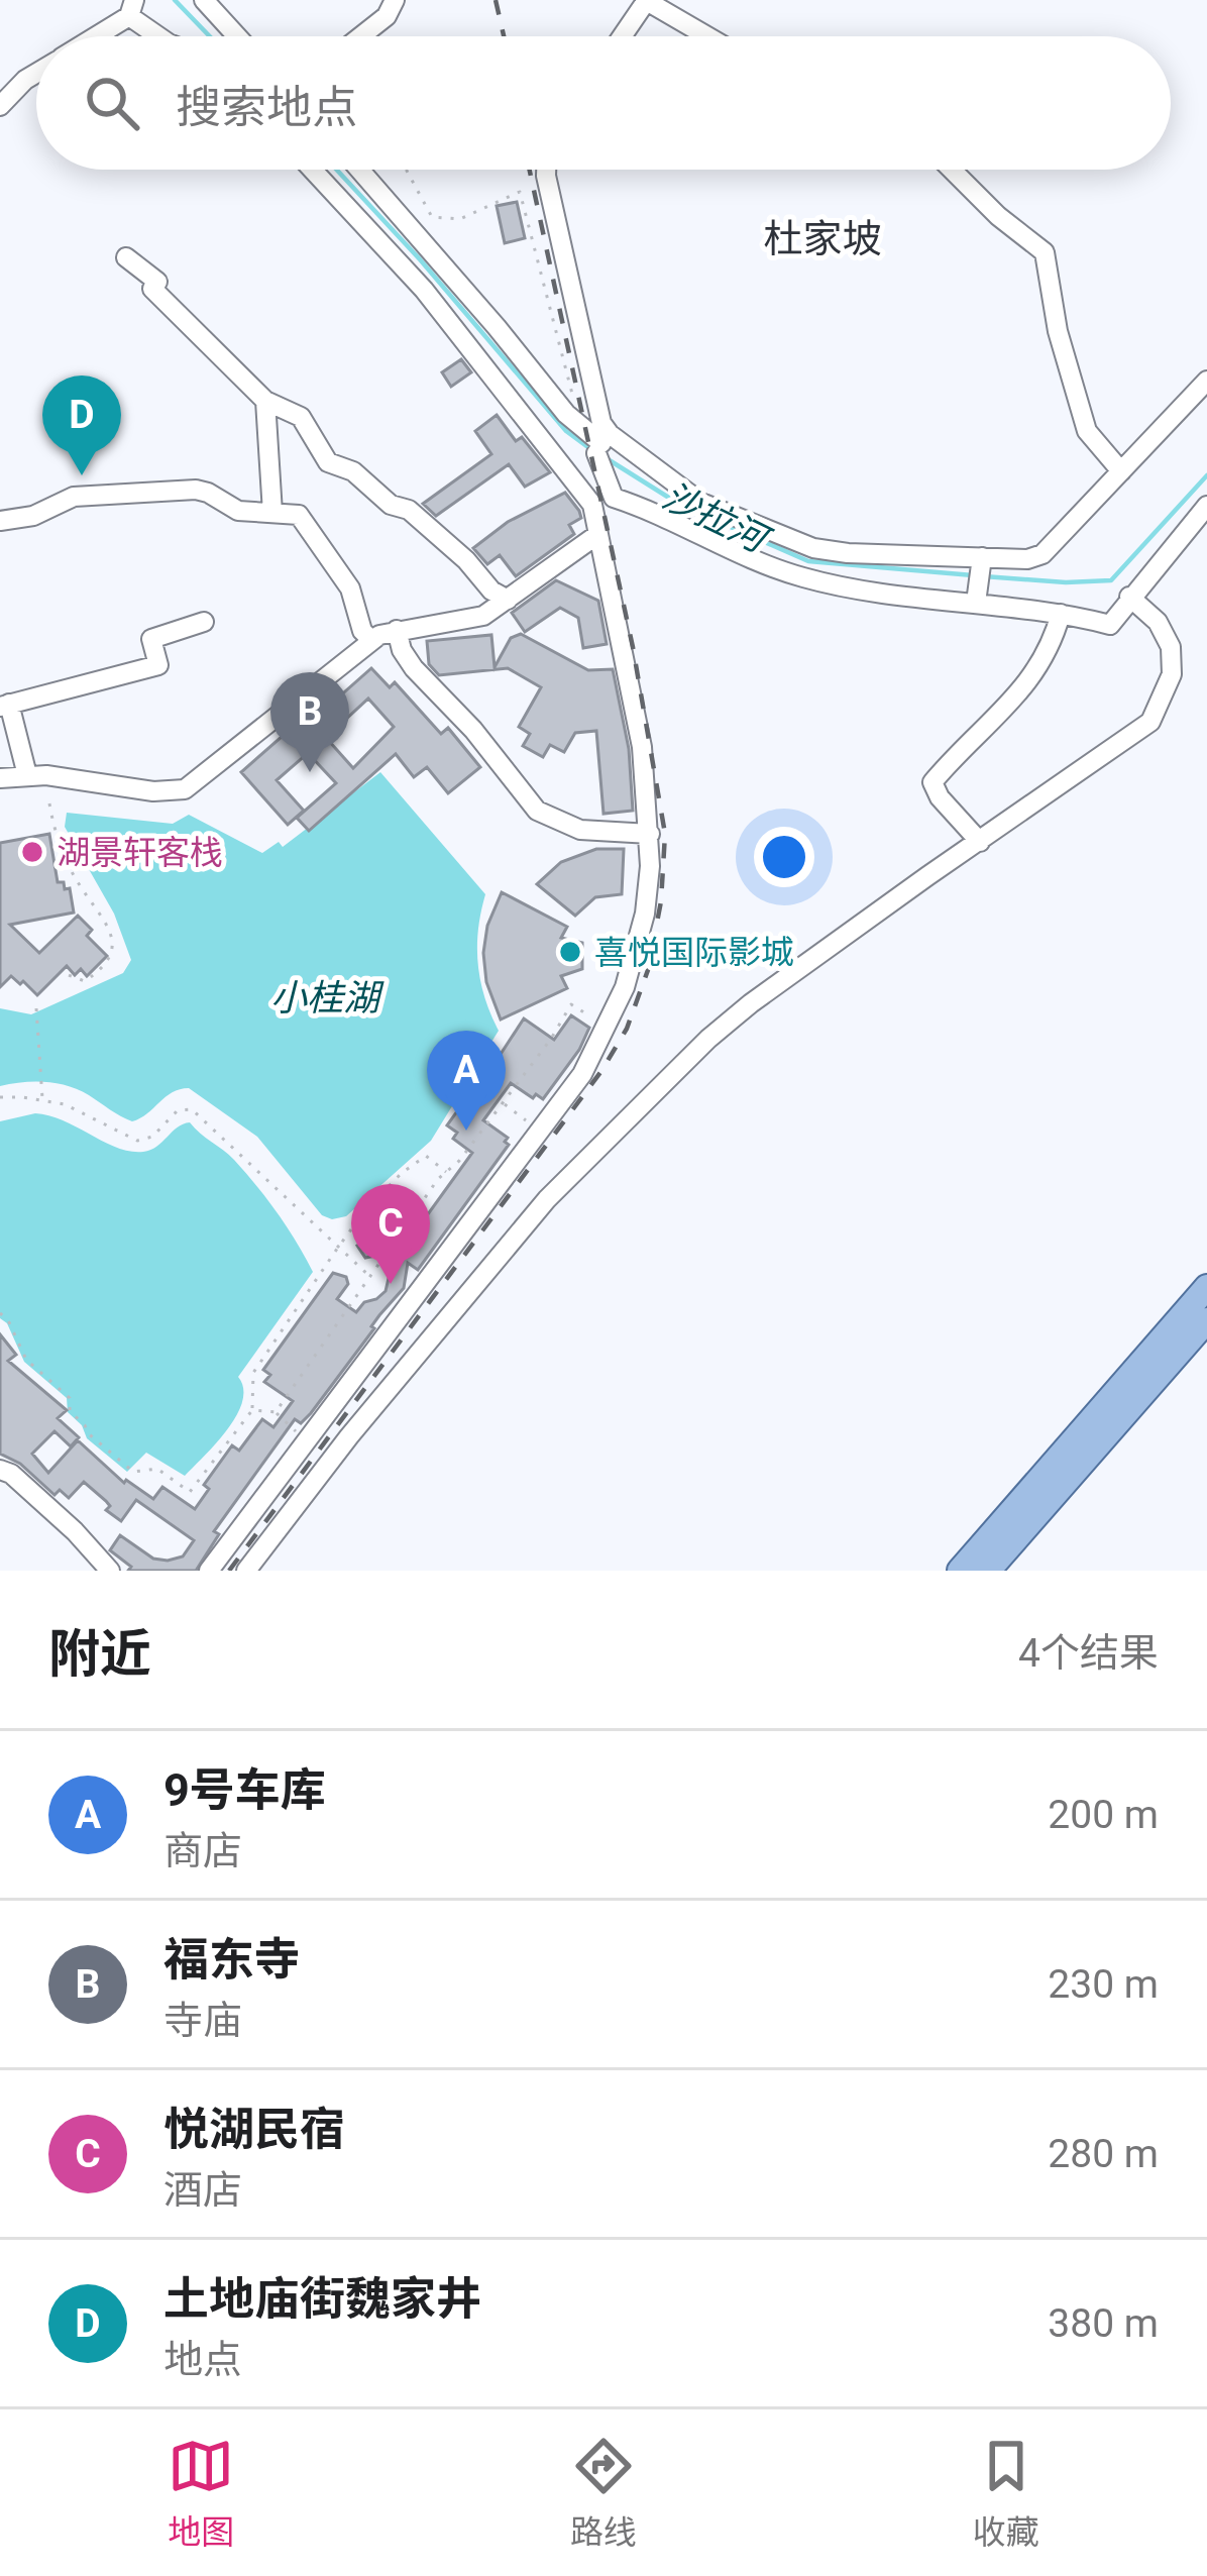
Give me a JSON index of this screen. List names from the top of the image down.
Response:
{
  "districts": ["杜家坡"],
  "water": ["沙拉河", "小桂湖"],
  "places": ["湖景轩客栈", "喜悦国际影城"],
  "page": {
    "search": "搜索地点",
    "pins": [
      "D",
      "B",
      "A",
      "C"
    ],
    "heading": ["附近", "4个结果"],
    "list": [
      {
        "mark": "A",
        "name": "9号车库",
        "note": "商店",
        "value": "200 m"
      },
      {
        "mark": "B",
        "name": "福东寺",
        "note": "寺庙",
        "value": "230 m"
      },
      {
        "mark": "C",
        "name": "悦湖民宿",
        "note": "酒店",
        "value": "280 m"
      },
      {
        "mark": "D",
        "name": "土地庙街魏家井",
        "note": "地点",
        "value": "380 m"
      }
    ],
    "nav": ["地图", "路线", "收藏"]
  }
}
